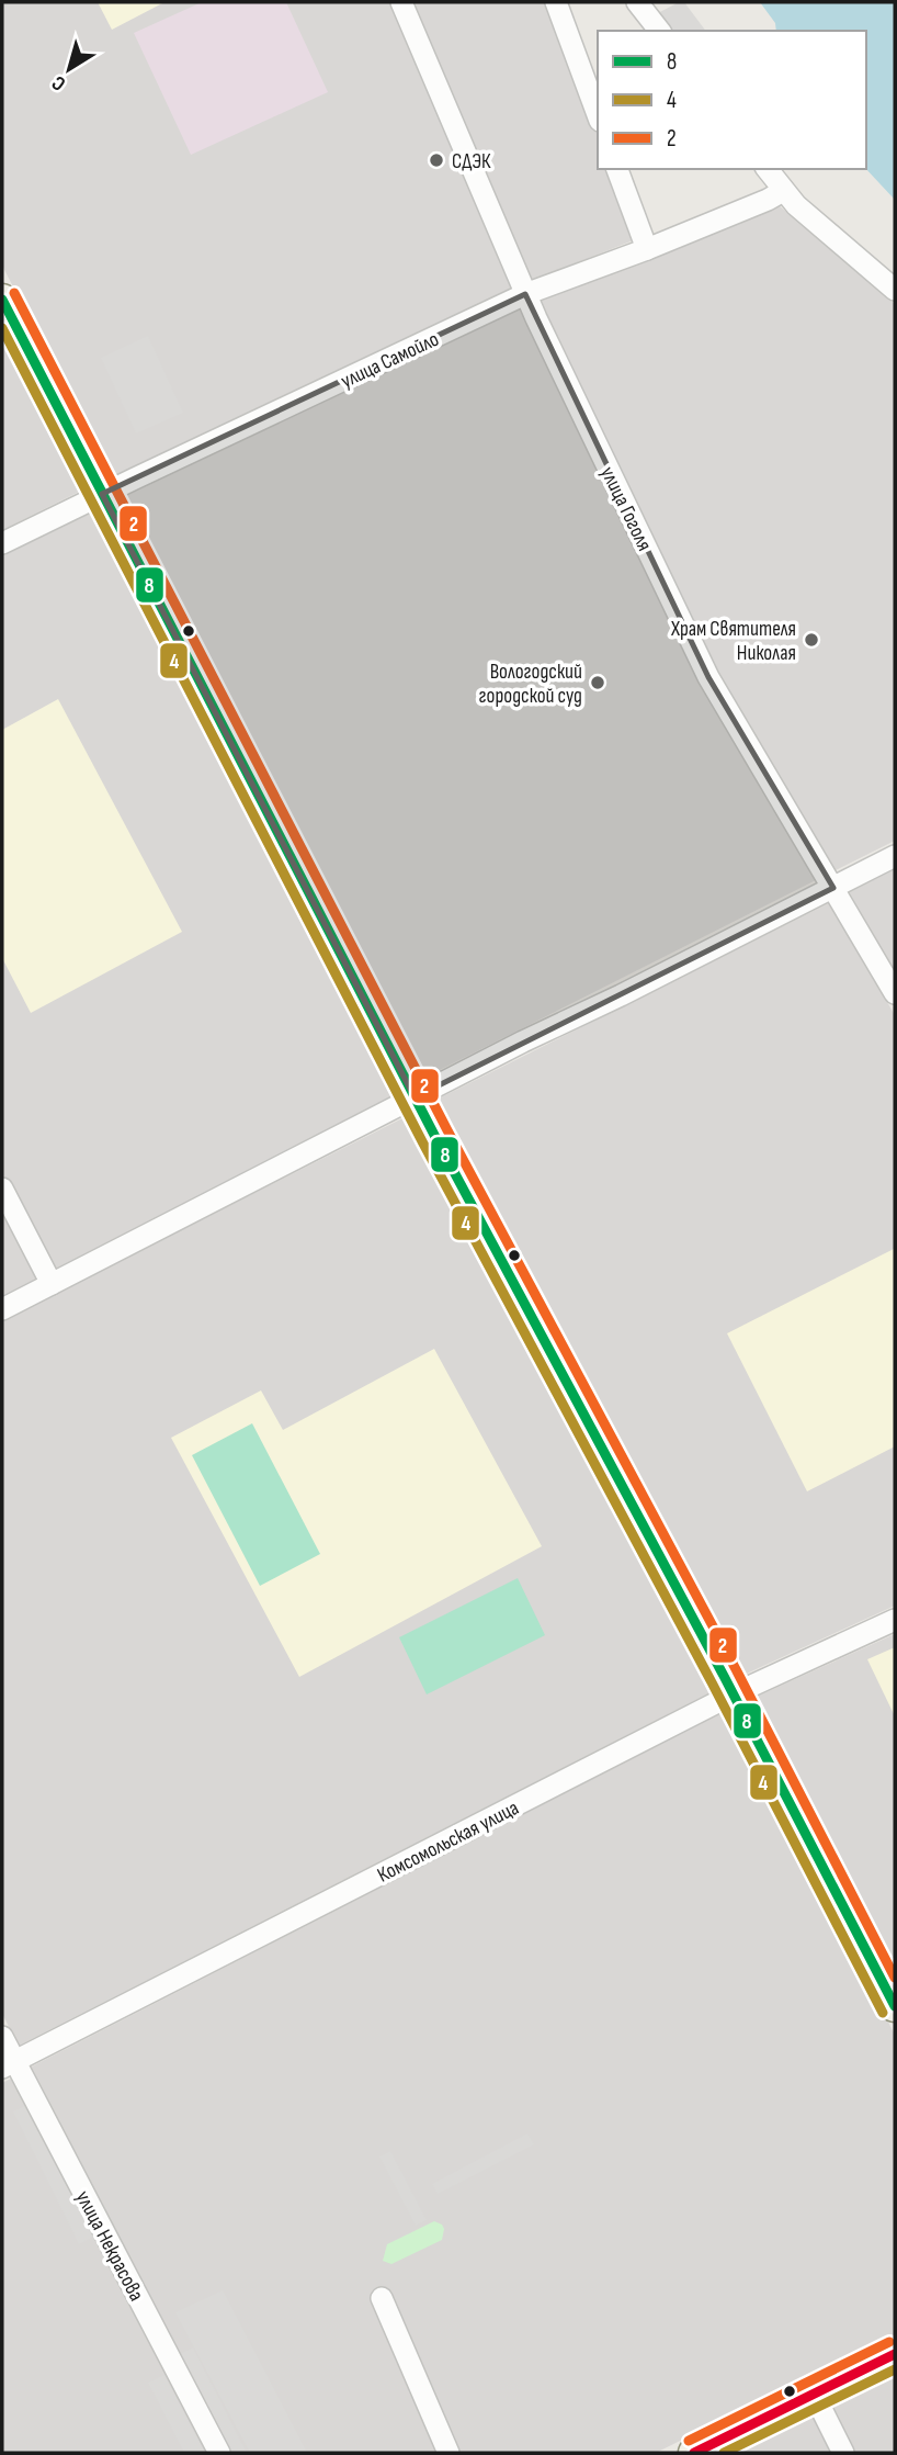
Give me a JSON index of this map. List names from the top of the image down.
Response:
{
  "streets": {
    "street": [
      "улица Самойло",
      "улица Гоголя",
      "Комсомольская улица",
      "улица Некрасова"
    ]
  },
  "crossings": [
    ["улица Самойло", "улица Гоголя"],
    ["Комсомольская улица", "улица Некрасова"]
  ],
  "places": ["СДЭК", "Храм Святителя Николая", "Вологодский городской суд"],
  "lines": ["transit line 2", "transit line 8", "transit line 4"],
  "legend": ["8", "4", "2"],
  "north": "bottom left"
}
